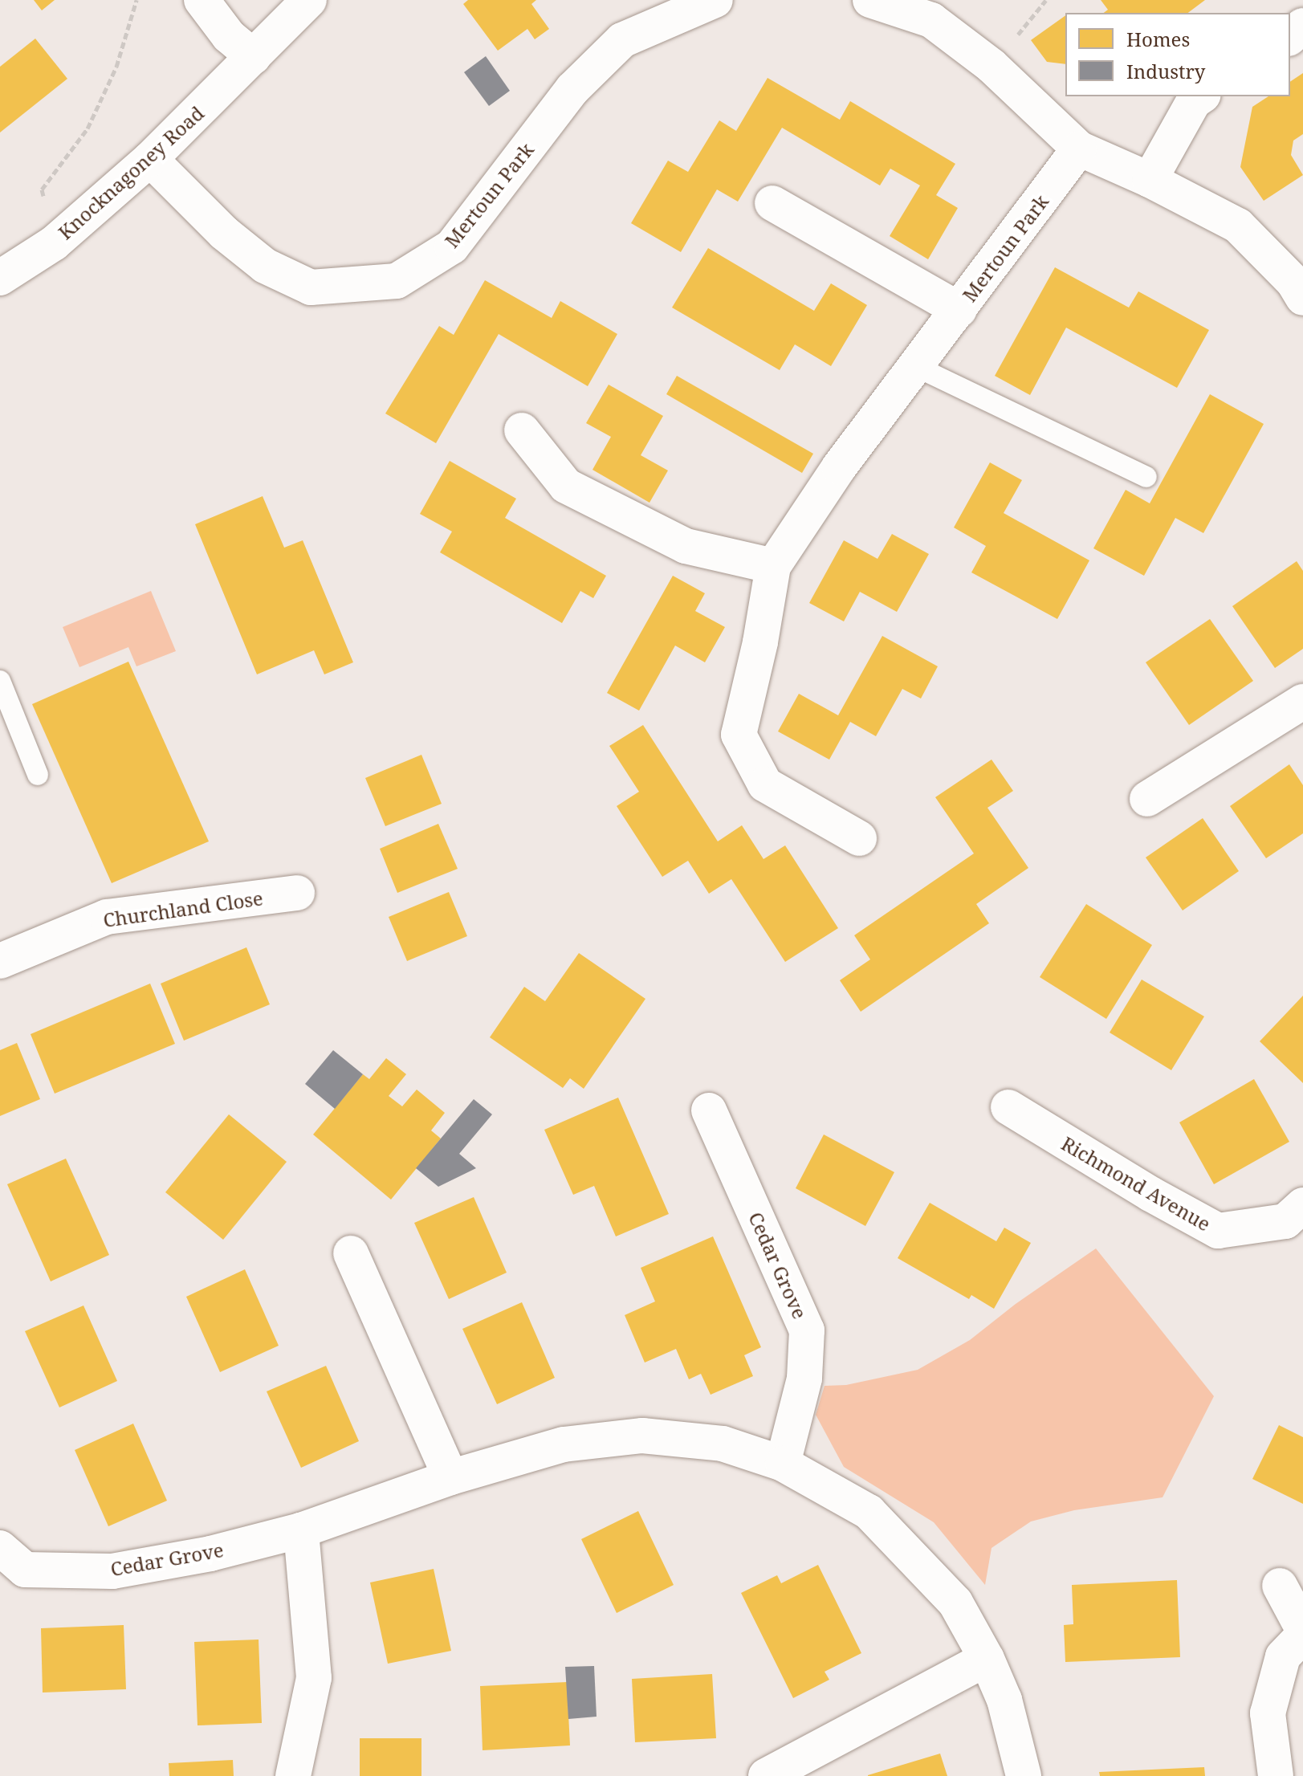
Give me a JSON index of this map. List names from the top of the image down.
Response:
{
  "streets": {
    "street": [
      "Knocknagoney Road",
      "Mertoun Park",
      "Churchland Close",
      "Richmond Avenue",
      "Cedar Grove"
    ]
  },
  "crossings": [
    ["Knocknagoney Road", "Mertoun Park"]
  ],
  "legend": ["Homes", "Industry"]
}
